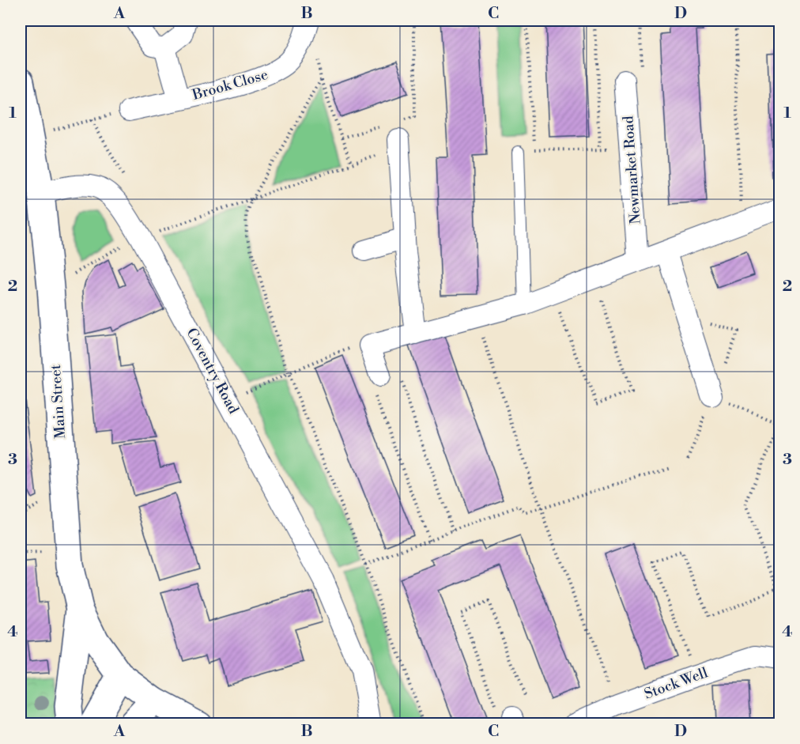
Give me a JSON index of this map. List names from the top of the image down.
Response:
{
  "streets": {
    "street": [
      "Brook Close",
      "Newmarket Road",
      "Coventry Road",
      "Main Street",
      "Stock Well"
    ]
  },
  "crossings": [
    ["Coventry Road", "Main Street"]
  ],
  "grid": {
    "columns": [
      "A",
      "B",
      "C",
      "D"
    ],
    "rows": [
      "1",
      "2",
      "3",
      "4"
    ]
  }
}
